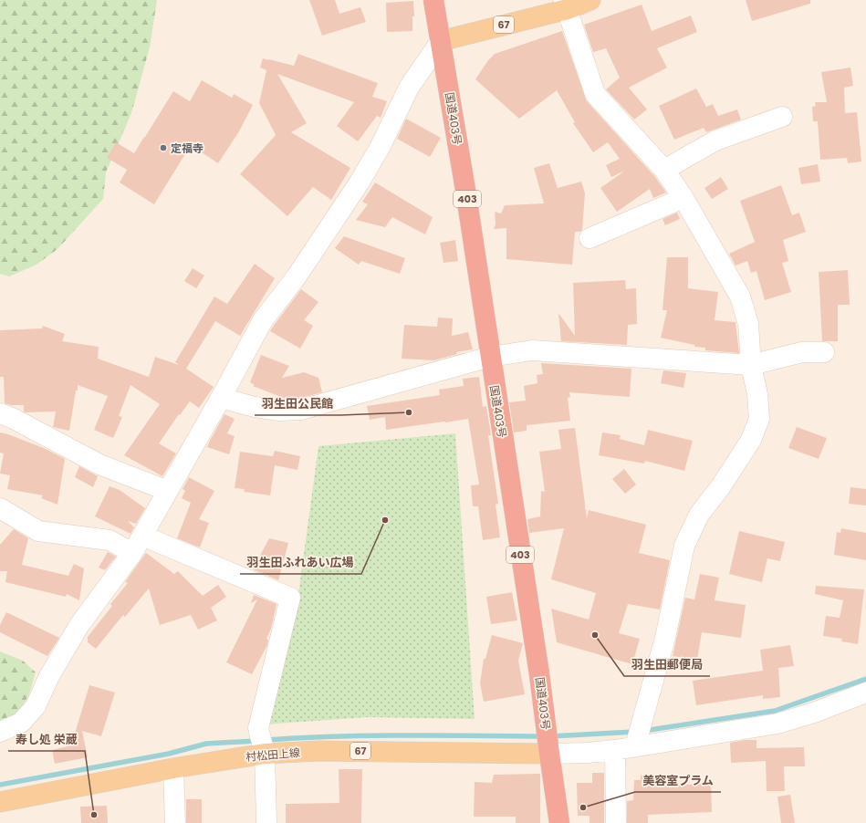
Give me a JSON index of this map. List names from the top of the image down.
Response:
{
  "streets": {
    "highway": ["国道403号", "403"],
    "main road": ["67", "村松田上線"]
  },
  "crossings": [
    ["67", "国道403号"],
    ["国道403号", "村松田上線"]
  ],
  "places": [
    "定福寺",
    "羽生田公民館",
    "羽生田ふれあい広場",
    "羽生田郵便局",
    "美容室プラム",
    "寿し処 栄蔵"
  ]
}
